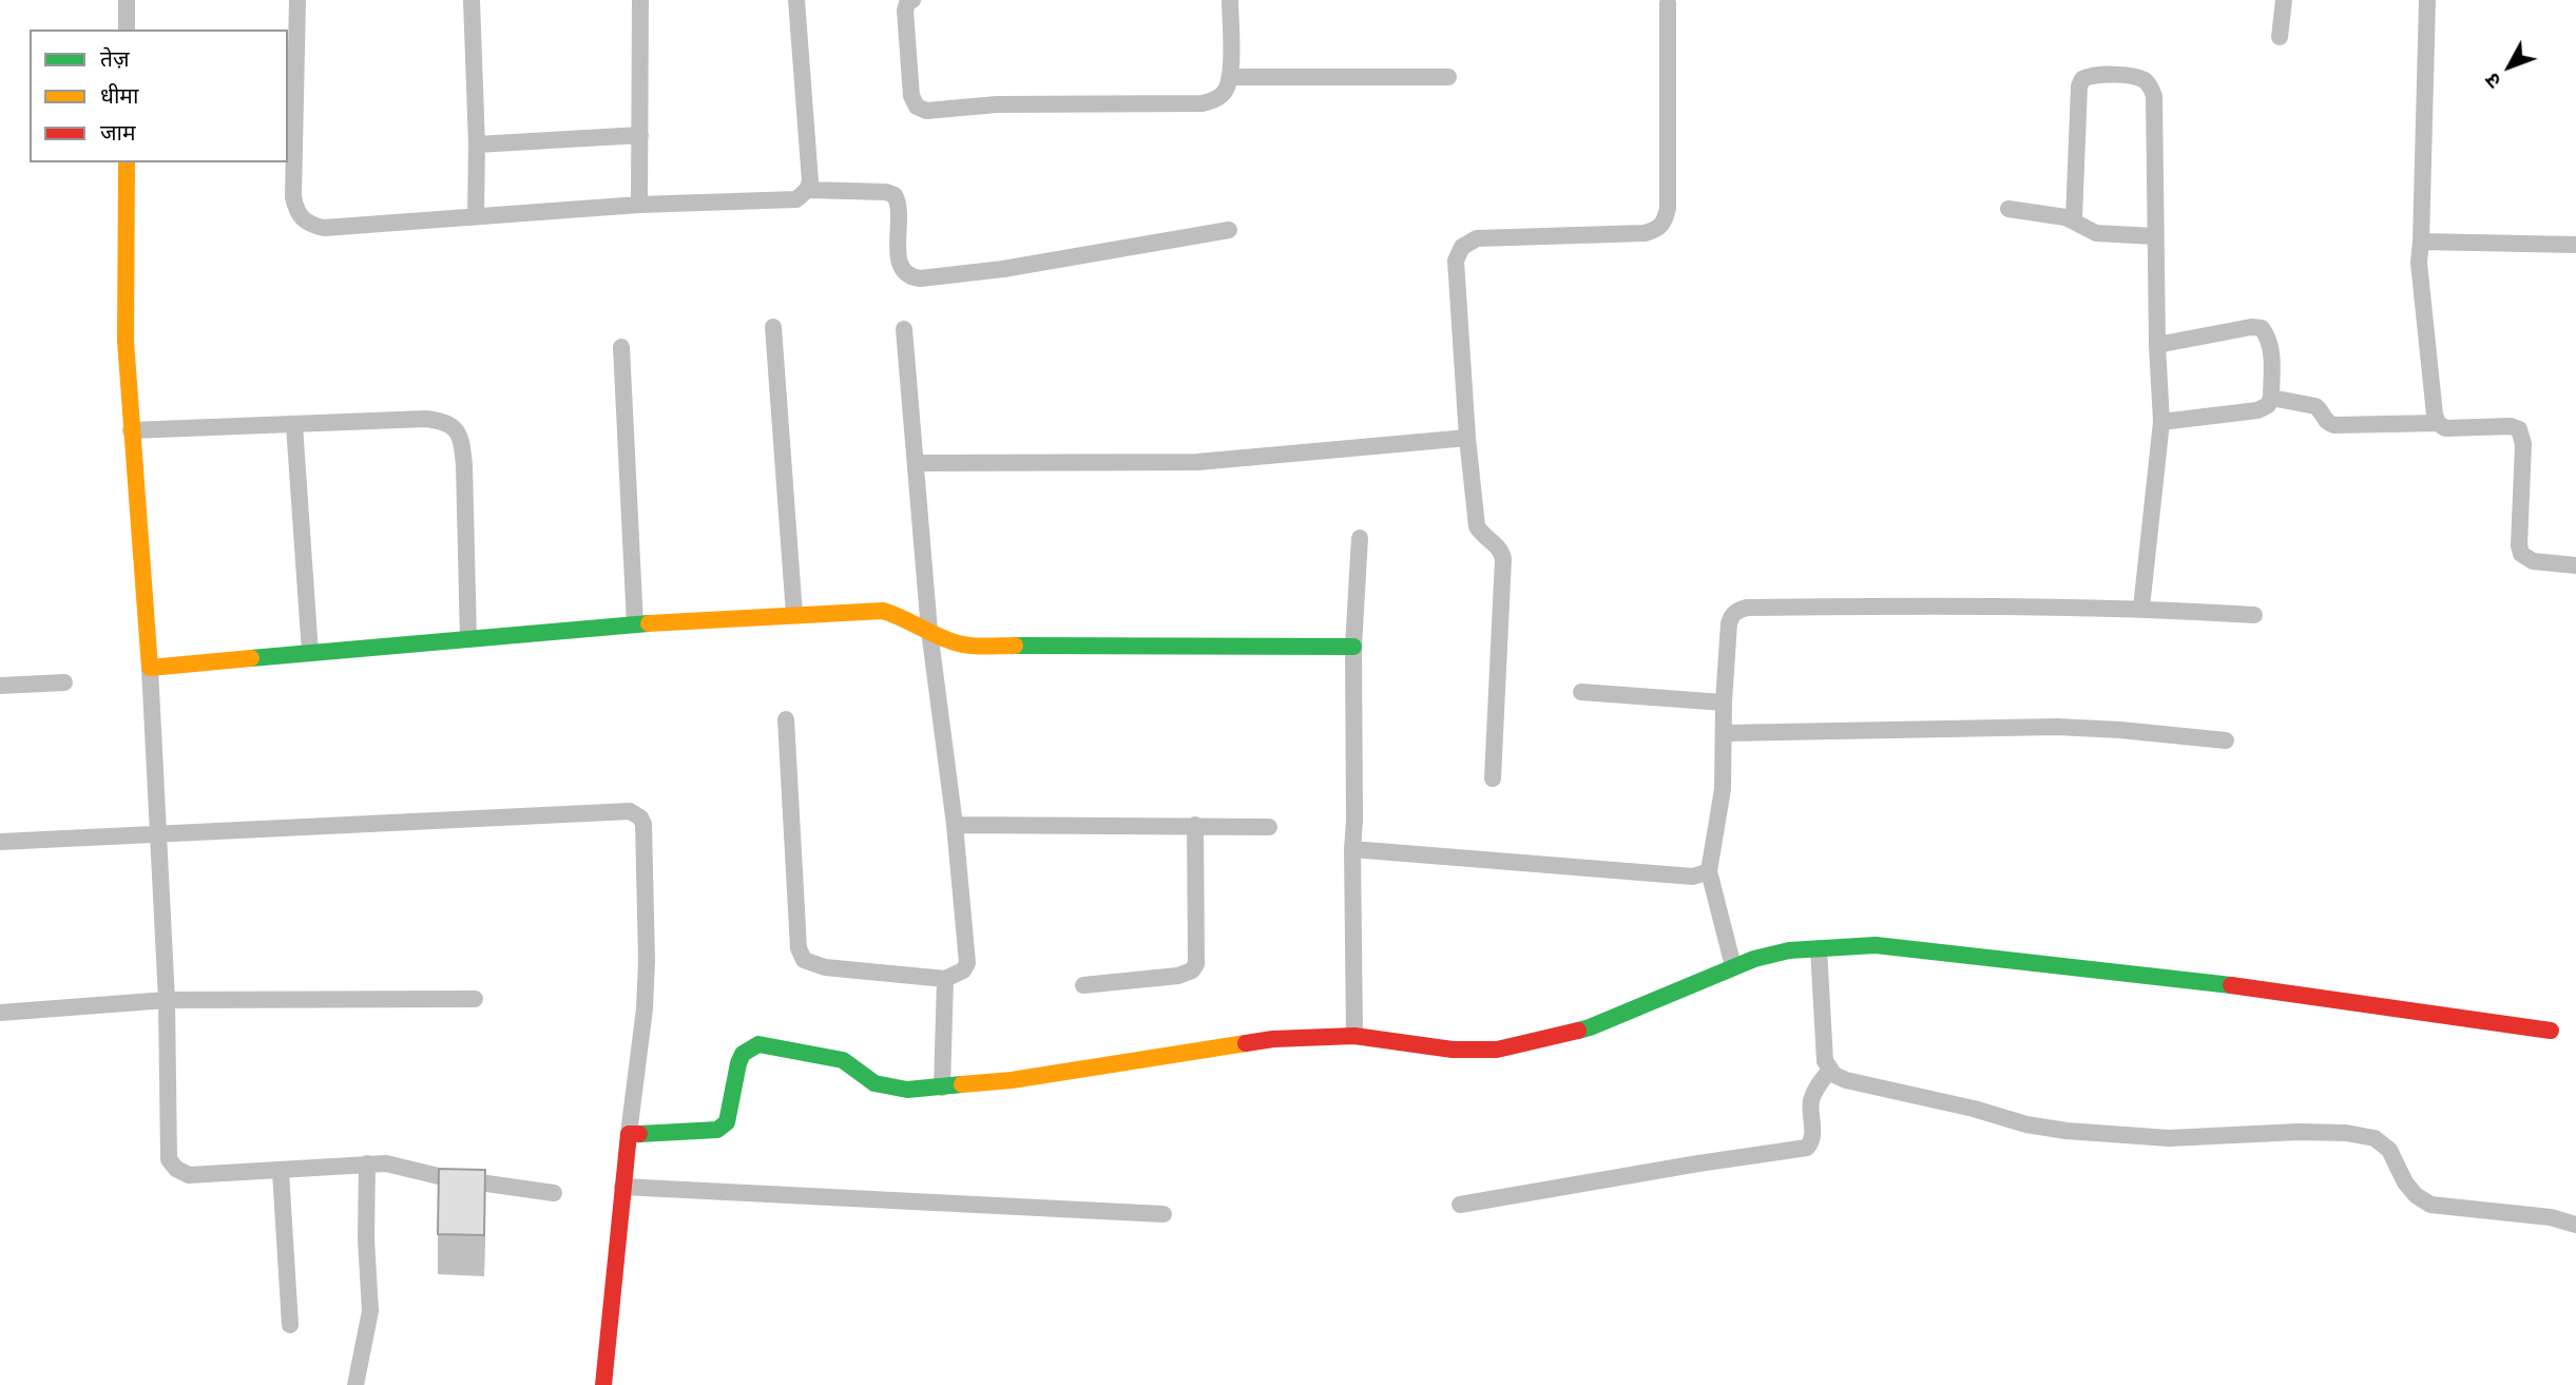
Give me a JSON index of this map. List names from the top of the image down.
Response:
{
  "legend": ["तेज़", "धीमा", "जाम"],
  "north": "bottom left"
}
